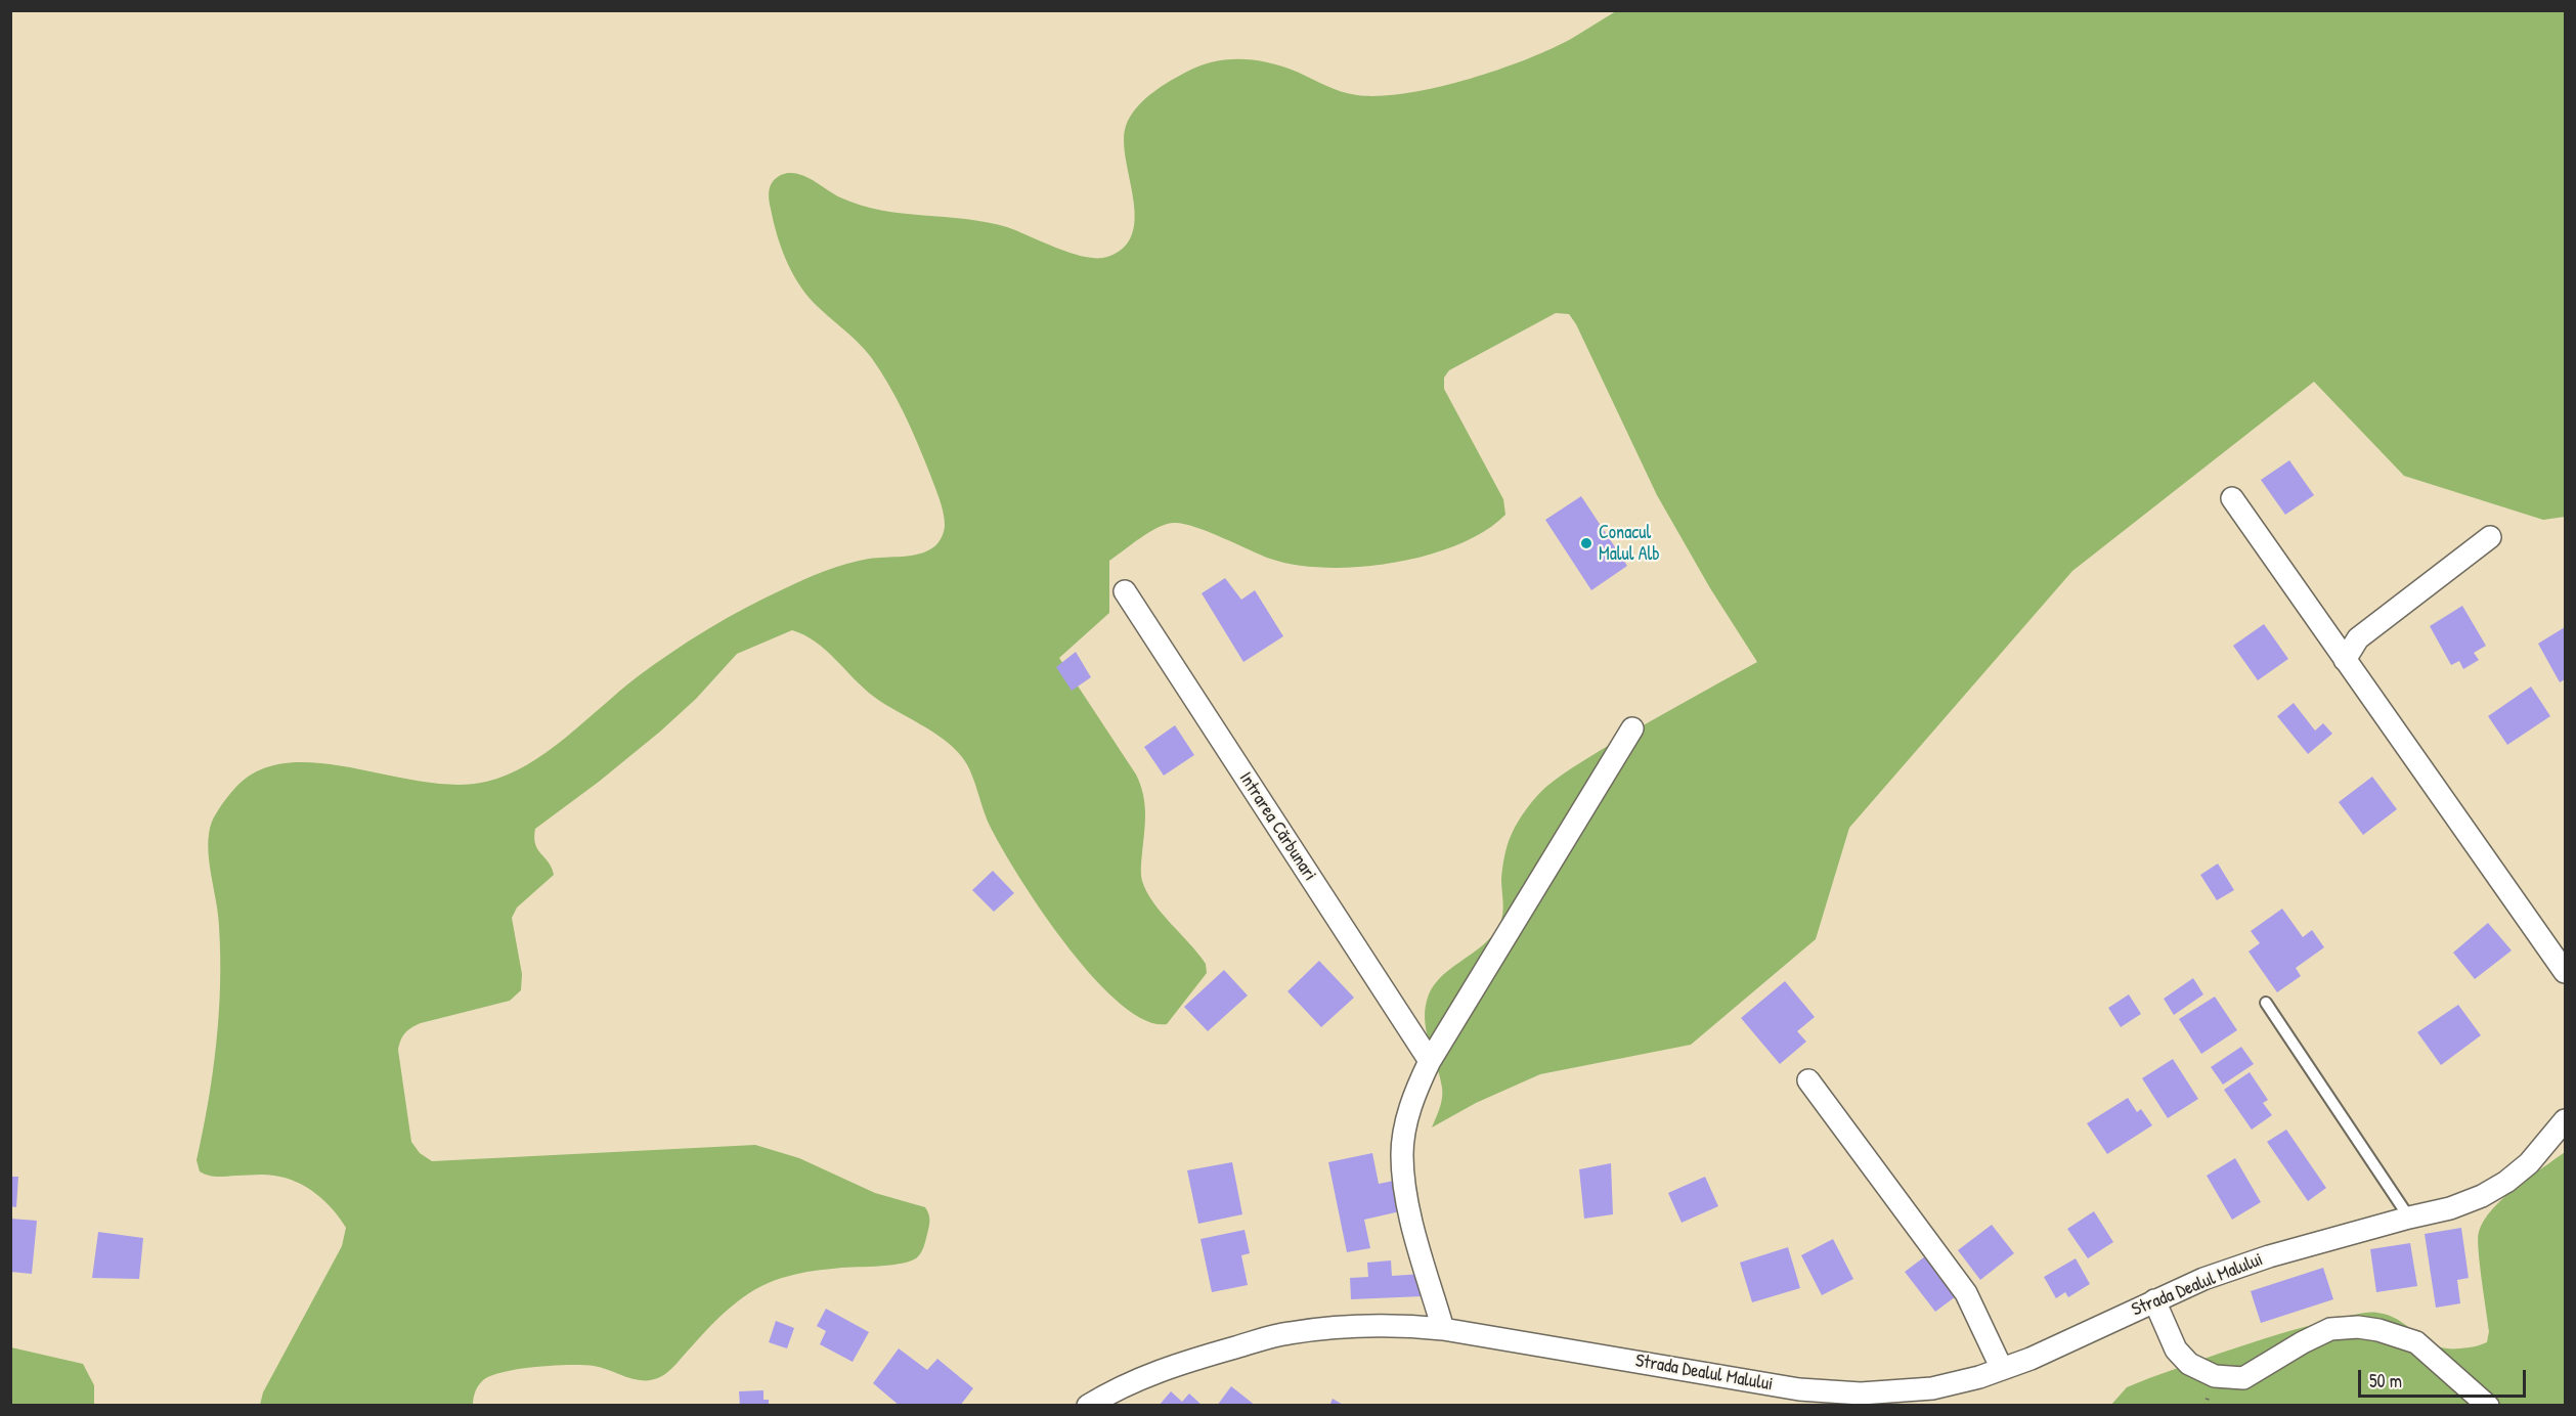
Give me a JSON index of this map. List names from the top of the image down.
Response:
{
  "streets": {
    "street": ["Intrarea Cărbunari", "Strada Dealul Malului"]
  },
  "places": ["Conacul Malul Alb"],
  "scale_bar": "50 m"
}
